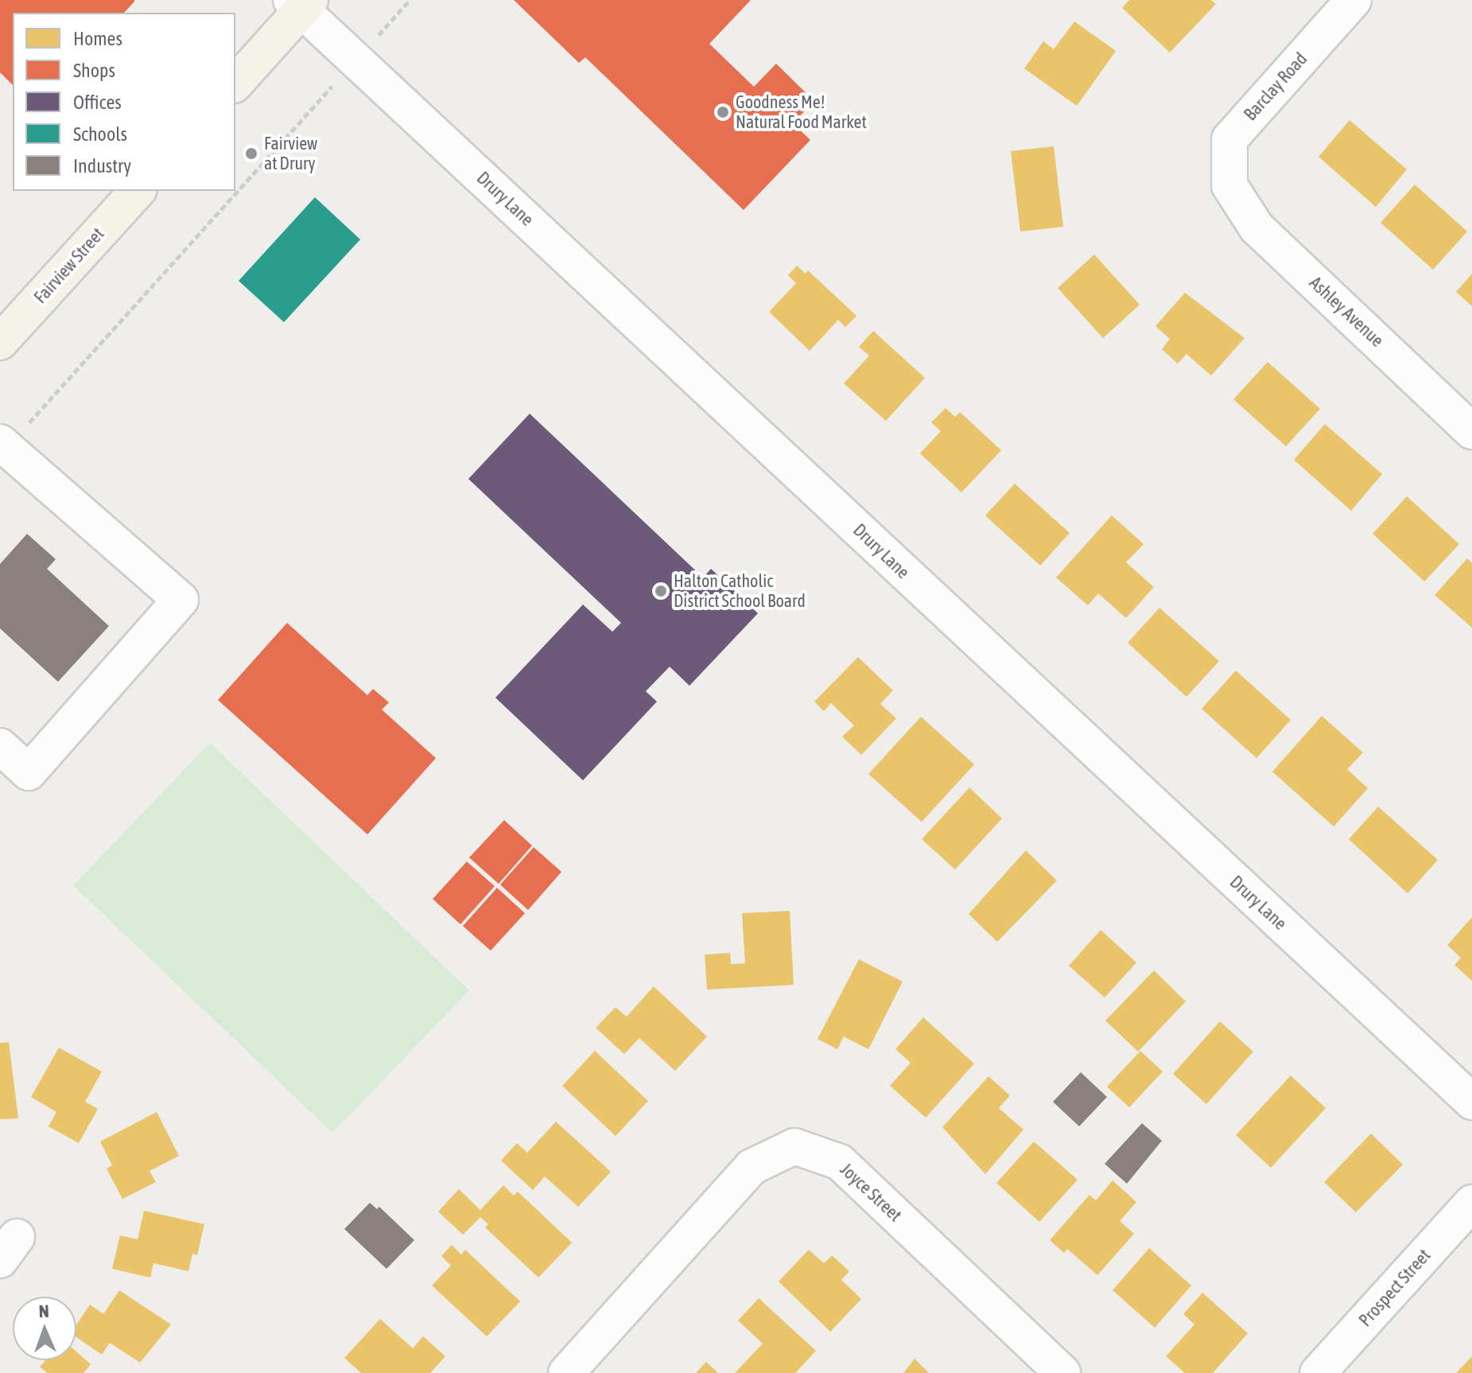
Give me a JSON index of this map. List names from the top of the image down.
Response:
{
  "streets": {
    "main road": ["Fairview Street"],
    "street": [
      "Barclay Road",
      "Drury Lane",
      "Ashley Avenue",
      "Joyce Street",
      "Prospect Street"
    ]
  },
  "crossings": [
    ["Barclay Road", "Ashley Avenue"]
  ],
  "places": ["Goodness Me! Natural Food Market", "Fairview at Drury", "Halton Catholic District School Board"],
  "legend": [
    "Homes",
    "Shops",
    "Offices",
    "Schools",
    "Industry"
  ],
  "north": "top"
}
